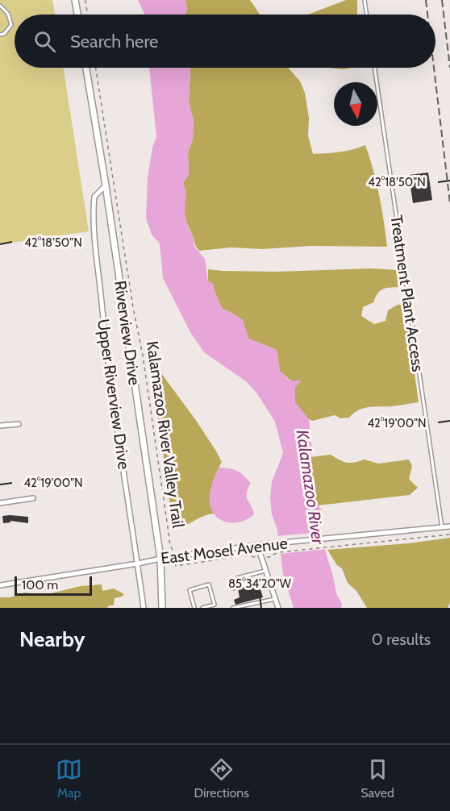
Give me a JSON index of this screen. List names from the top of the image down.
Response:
{
  "streets": {
    "street": ["Riverview Drive", "Upper Riverview Drive", "East Mosel Avenue"],
    "lane": ["Treatment Plant Access"],
    "path": ["Kalamazoo River Valley Trail"]
  },
  "crossings": [
    ["Treatment Plant Access", "East Mosel Avenue"],
    ["Riverview Drive", "Upper Riverview Drive"],
    ["Riverview Drive", "East Mosel Avenue"],
    ["Upper Riverview Drive", "East Mosel Avenue"],
    ["Kalamazoo River Valley Trail", "East Mosel Avenue"]
  ],
  "water": ["Kalamazoo River"],
  "scale_bar": "100 m",
  "north": "bottom",
  "page": {
    "search": "Search here",
    "scale": "100 m",
    "heading": ["Nearby", "0 results"],
    "nav": ["Map", "Directions", "Saved"]
  },
  "coordinates": ["42°18'50\"N", "42°19'00\"N", "85°34'20\"W"]
}
